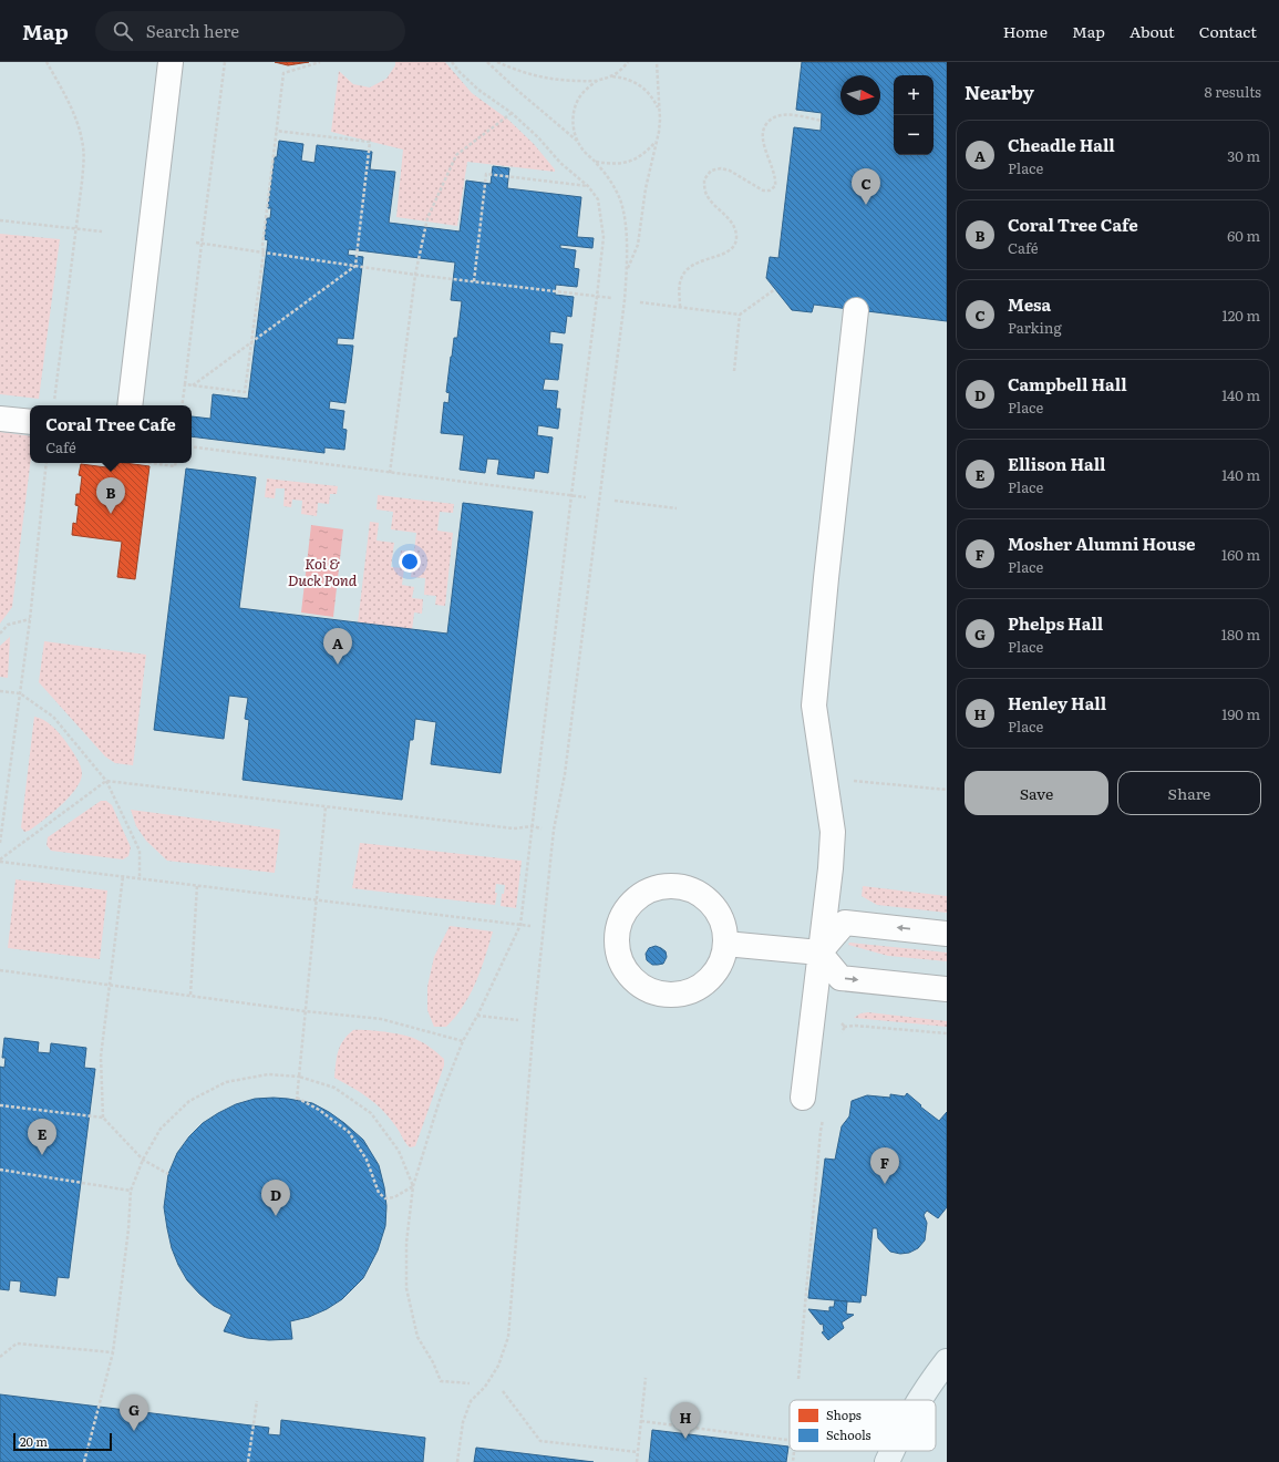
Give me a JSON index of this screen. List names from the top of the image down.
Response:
{
  "water": ["Koi & Duck Pond"],
  "legend": ["Shops", "Schools"],
  "scale_bar": "20 m",
  "north": "right",
  "page": {
    "header": "Map",
    "search": "Search here",
    "nav": [
      "Home",
      "Map",
      "About",
      "Contact"
    ],
    "heading": ["Nearby", "8 results"],
    "map_buttons": ["+", "−"],
    "list": [
      {
        "mark": "A",
        "name": "Cheadle Hall",
        "note": "Place",
        "value": "30 m"
      },
      {
        "mark": "B",
        "name": "Coral Tree Cafe",
        "note": "Café",
        "value": "60 m"
      },
      {
        "mark": "C",
        "name": "Mesa",
        "note": "Parking",
        "value": "120 m"
      },
      {
        "mark": "D",
        "name": "Campbell Hall",
        "note": "Place",
        "value": "140 m"
      },
      {
        "mark": "E",
        "name": "Ellison Hall",
        "note": "Place",
        "value": "140 m"
      },
      {
        "mark": "F",
        "name": "Mosher Alumni House",
        "note": "Place",
        "value": "160 m"
      },
      {
        "mark": "G",
        "name": "Phelps Hall",
        "note": "Place",
        "value": "180 m"
      },
      {
        "mark": "H",
        "name": "Henley Hall",
        "note": "Place",
        "value": "190 m"
      }
    ],
    "pins": [
      "C",
      "B",
      "A",
      "E",
      "F",
      "D",
      "G",
      "H"
    ],
    "popup": ["Coral Tree Cafe", "Café"],
    "buttons": ["Save", "Share"],
    "scale": "20 m"
  }
}
